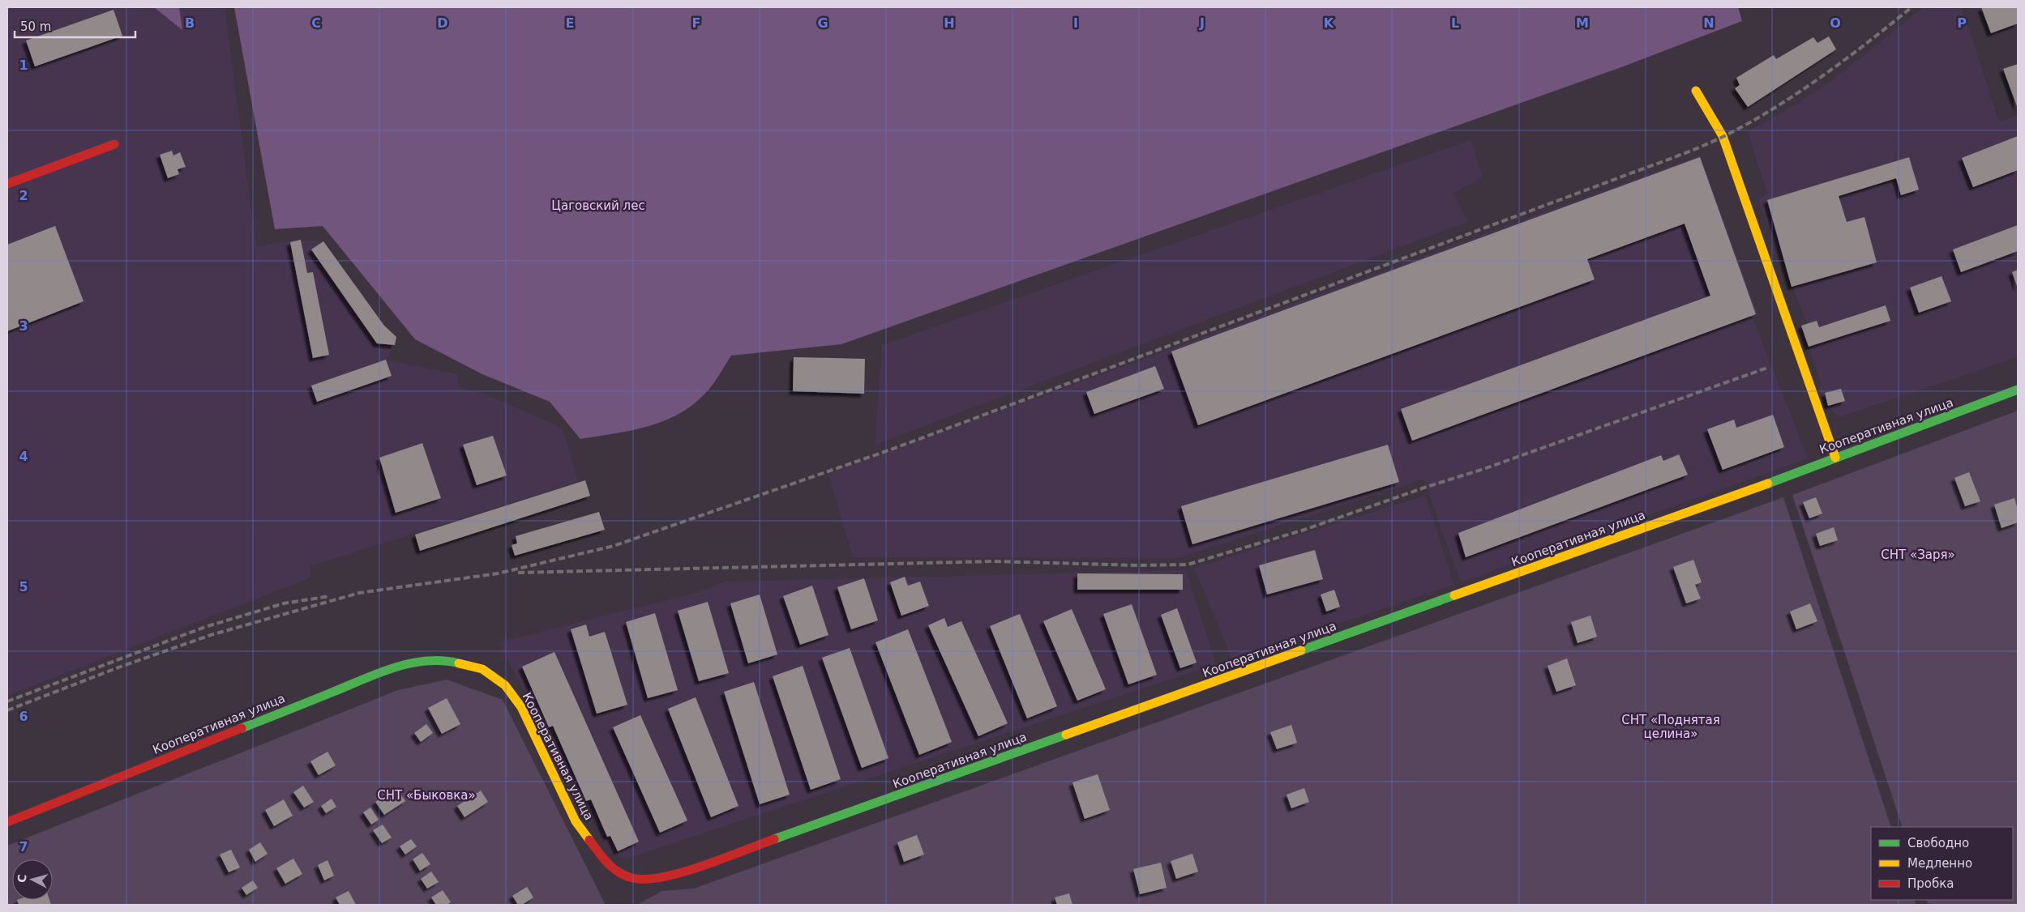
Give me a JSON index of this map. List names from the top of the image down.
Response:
{
  "streets": {
    "main road": ["Кооперативная улица"]
  },
  "parks": [
    "Цаговский лес",
    "СНТ «Заря»",
    "СНТ «Поднятая целина»",
    "СНТ «Быковка»"
  ],
  "legend": ["Свободно", "Медленно", "Пробка"],
  "scale_bar": "50 m",
  "north": "left",
  "grid": {
    "columns": [
      "B",
      "C",
      "D",
      "E",
      "F",
      "G",
      "H",
      "I",
      "J",
      "K",
      "L",
      "M",
      "N",
      "O",
      "P"
    ],
    "rows": [
      "1",
      "2",
      "3",
      "4",
      "5",
      "6",
      "7"
    ]
  }
}
